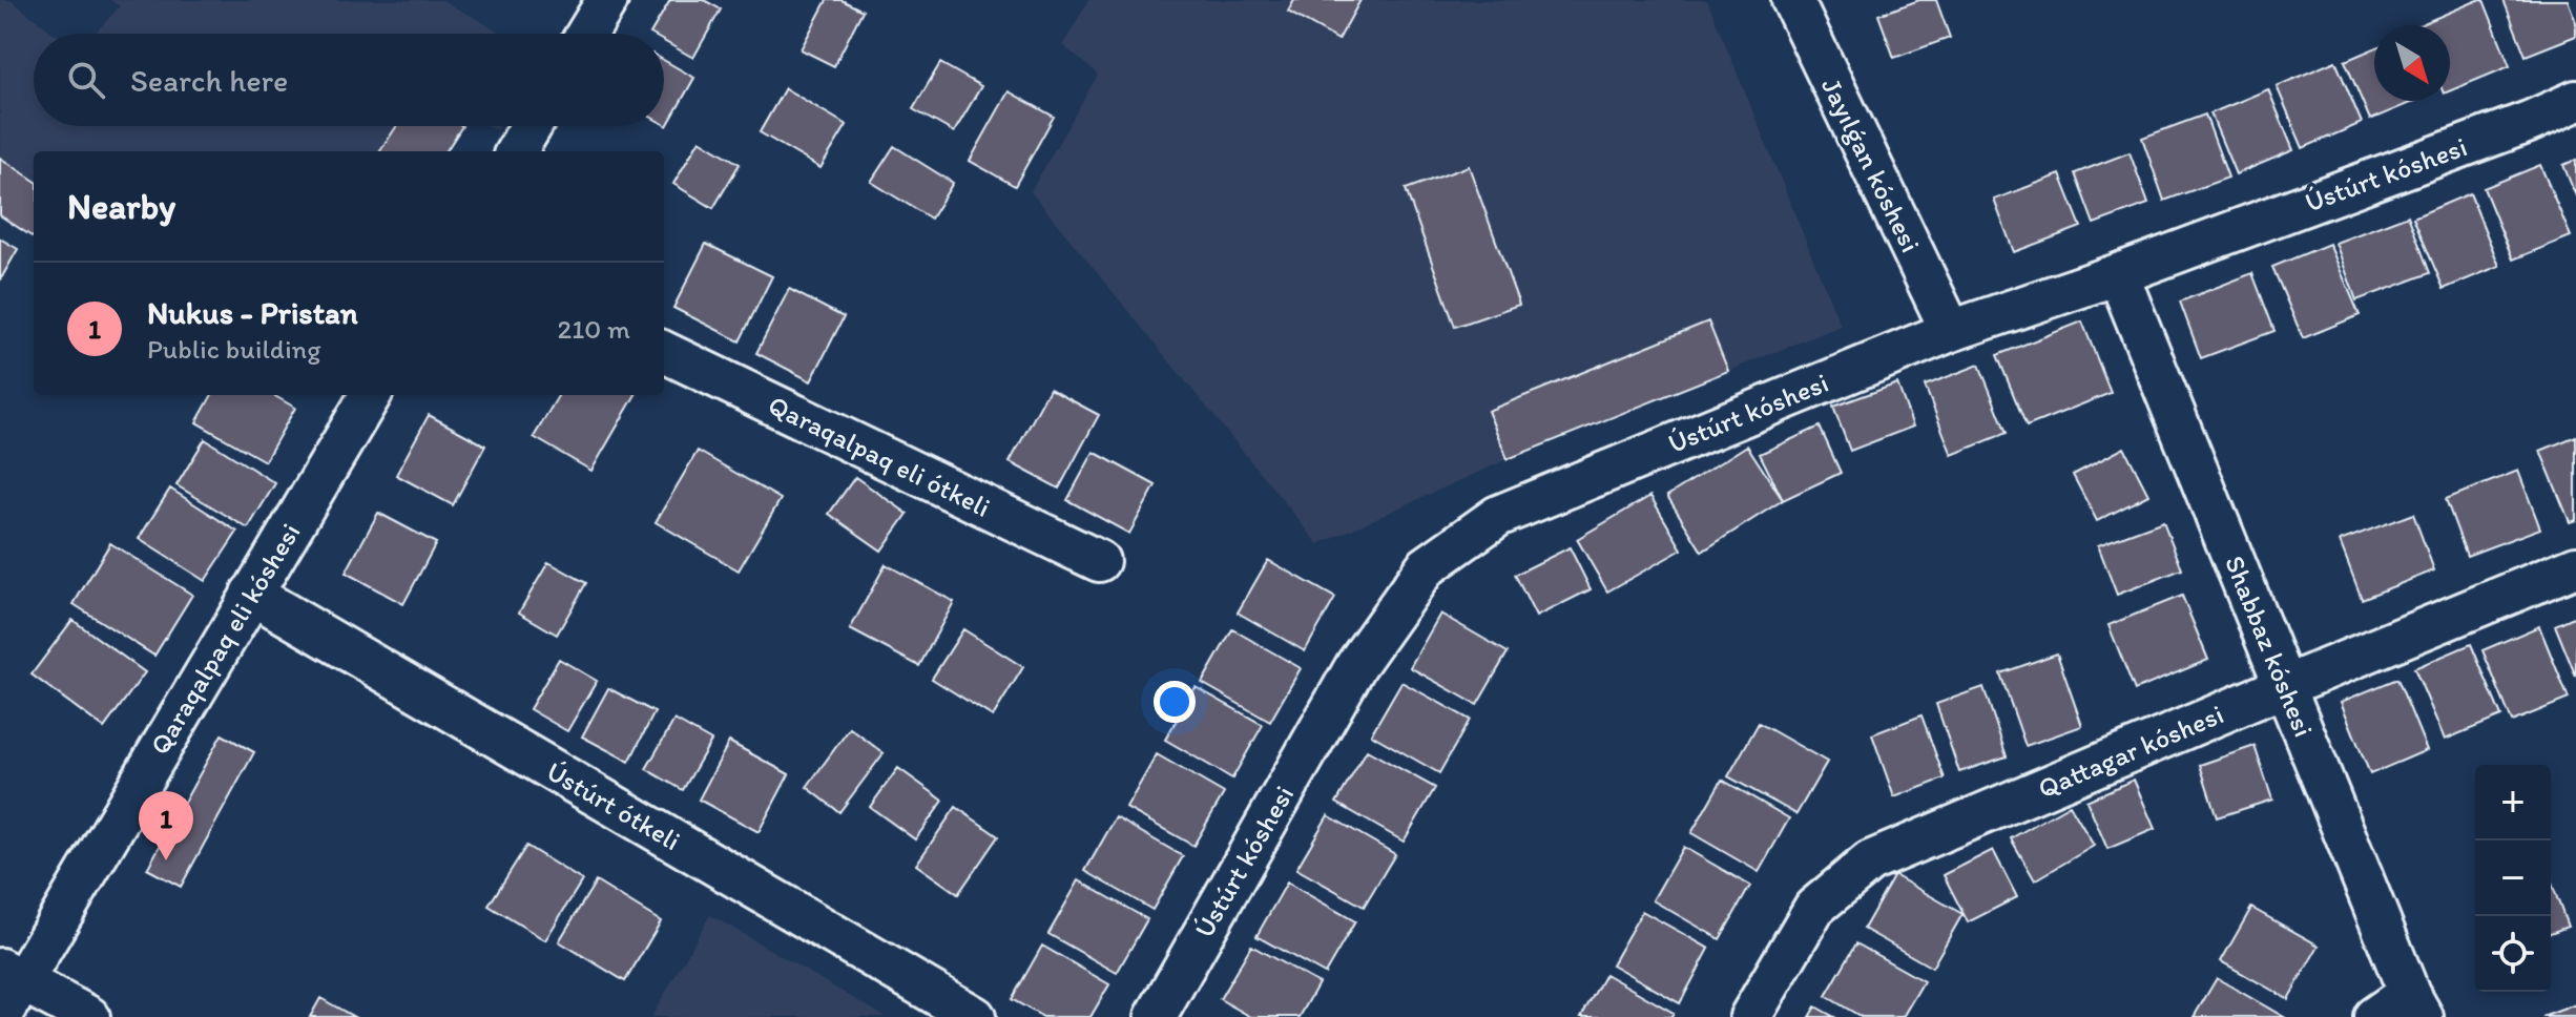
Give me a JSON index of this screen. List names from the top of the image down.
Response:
{
  "streets": {
    "street": [
      "Jayılǵan kóshesi",
      "Ústúrt kóshesi",
      "Qaraqalpaq eli ótkeli",
      "Qaraqalpaq eli kóshesi",
      "Shabbaz kóshesi",
      "Qattagar kóshesi",
      "Ústúrt ótkeli"
    ]
  },
  "crossings": [
    ["Jayılǵan kóshesi", "Ústúrt kóshesi"],
    ["Ústúrt kóshesi", "Shabbaz kóshesi"],
    ["Qaraqalpaq eli kóshesi", "Ústúrt ótkeli"],
    ["Shabbaz kóshesi", "Qattagar kóshesi"]
  ],
  "north": "bottom right",
  "page": {
    "search": "Search here",
    "heading": "Nearby",
    "list": [
      {
        "mark": "1",
        "name": "Nukus - Pristan",
        "note": "Public building",
        "value": "210 m"
      }
    ],
    "map_buttons": ["+", "−"],
    "pins": "1"
  }
}
